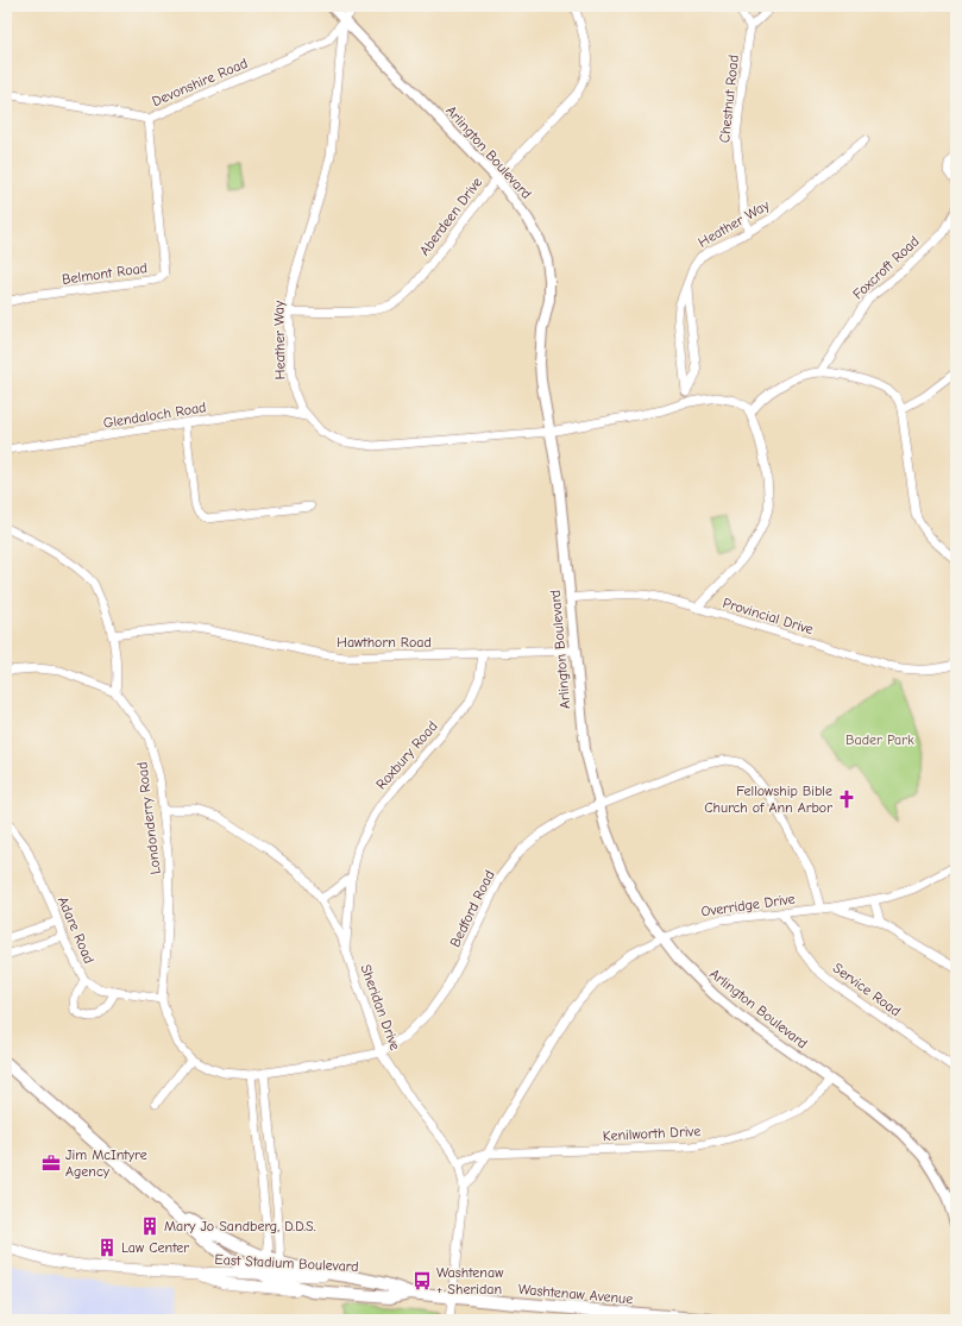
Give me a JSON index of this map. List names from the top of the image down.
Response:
{
  "streets": {
    "main road": ["East Stadium Boulevard", "Washtenaw Avenue"],
    "street": [
      "Devonshire Road",
      "Chestnut Road",
      "Arlington Boulevard",
      "Aberdeen Drive",
      "Heather Way",
      "Foxcroft Road",
      "Belmont Road",
      "Glendaloch Road",
      "Provincial Drive",
      "Hawthorn Road",
      "Roxbury Road",
      "Londonderry Road",
      "Overridge Drive",
      "Bedford Road",
      "Adare Road",
      "Service Road",
      "Sheridan Drive",
      "Kenilworth Drive"
    ]
  },
  "crossings": [
    ["Devonshire Road", "Arlington Boulevard"],
    ["Devonshire Road", "Heather Way"],
    ["Devonshire Road", "Belmont Road"],
    ["Chestnut Road", "Heather Way"],
    ["Arlington Boulevard", "Aberdeen Drive"],
    ["Arlington Boulevard", "Heather Way"],
    ["Arlington Boulevard", "Provincial Drive"],
    ["Arlington Boulevard", "Hawthorn Road"],
    ["Arlington Boulevard", "Overridge Drive"],
    ["Arlington Boulevard", "Bedford Road"],
    ["Arlington Boulevard", "Kenilworth Drive"],
    ["Aberdeen Drive", "Heather Way"],
    ["Heather Way", "Glendaloch Road"],
    ["Hawthorn Road", "Roxbury Road"],
    ["Roxbury Road", "Sheridan Drive"],
    ["Londonderry Road", "Bedford Road"],
    ["Londonderry Road", "Adare Road"],
    ["Londonderry Road", "Sheridan Drive"],
    ["Overridge Drive", "Bedford Road"],
    ["Overridge Drive", "Service Road"],
    ["Overridge Drive", "Sheridan Drive"],
    ["Overridge Drive", "Kenilworth Drive"],
    ["Bedford Road", "Sheridan Drive"],
    ["Sheridan Drive", "Kenilworth Drive"],
    ["Sheridan Drive", "Washtenaw Avenue"],
    ["East Stadium Boulevard", "Washtenaw Avenue"]
  ],
  "parks": ["Bader Park"],
  "places": {
    "church": ["Fellowship Bible Church of Ann Arbor"],
    "office": ["Jim McIntyre Agency"],
    "building": ["Mary Jo Sandberg, D.D.S.", "Law Center"],
    "bus stop": ["Washtenaw + Sheridan"]
  }
}
